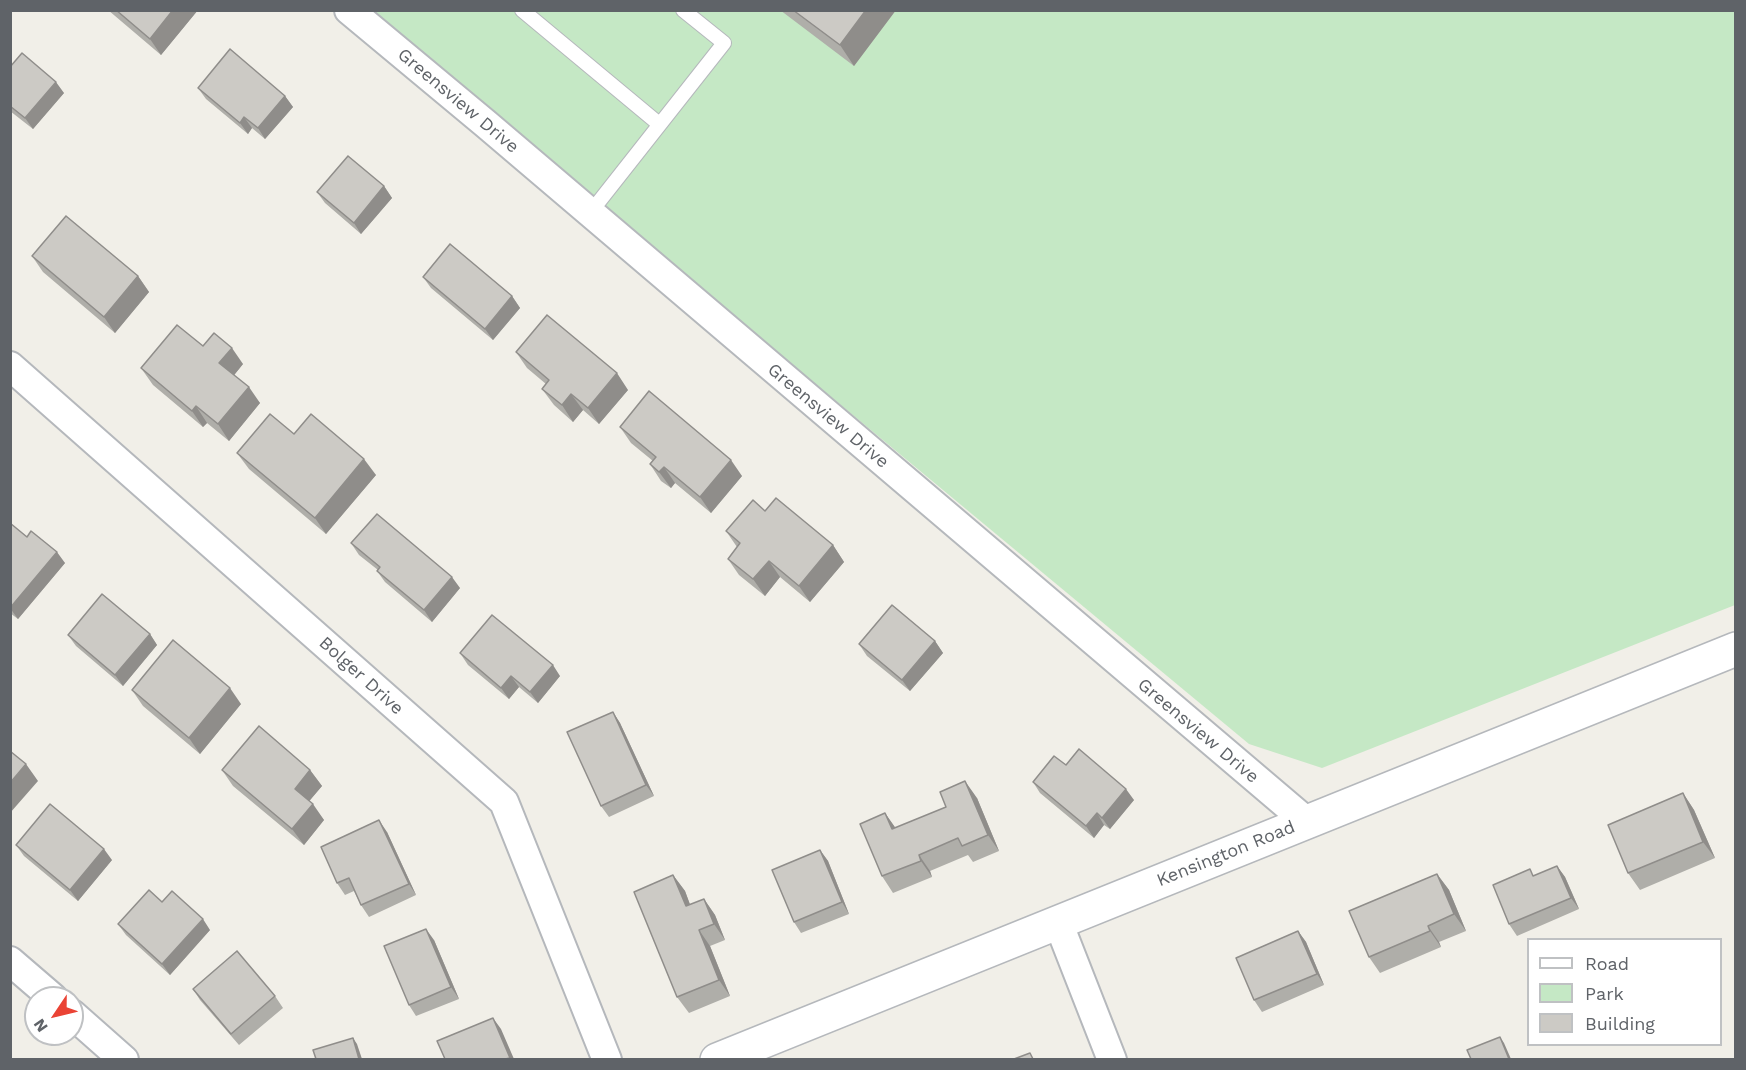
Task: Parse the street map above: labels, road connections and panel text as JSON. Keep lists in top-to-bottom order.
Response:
{
  "streets": {
    "street": ["Greensview Drive", "Bolger Drive", "Kensington Road"]
  },
  "crossings": [
    ["Greensview Drive", "Kensington Road"]
  ],
  "legend": ["Road", "Park", "Building"],
  "north": "bottom left"
}
